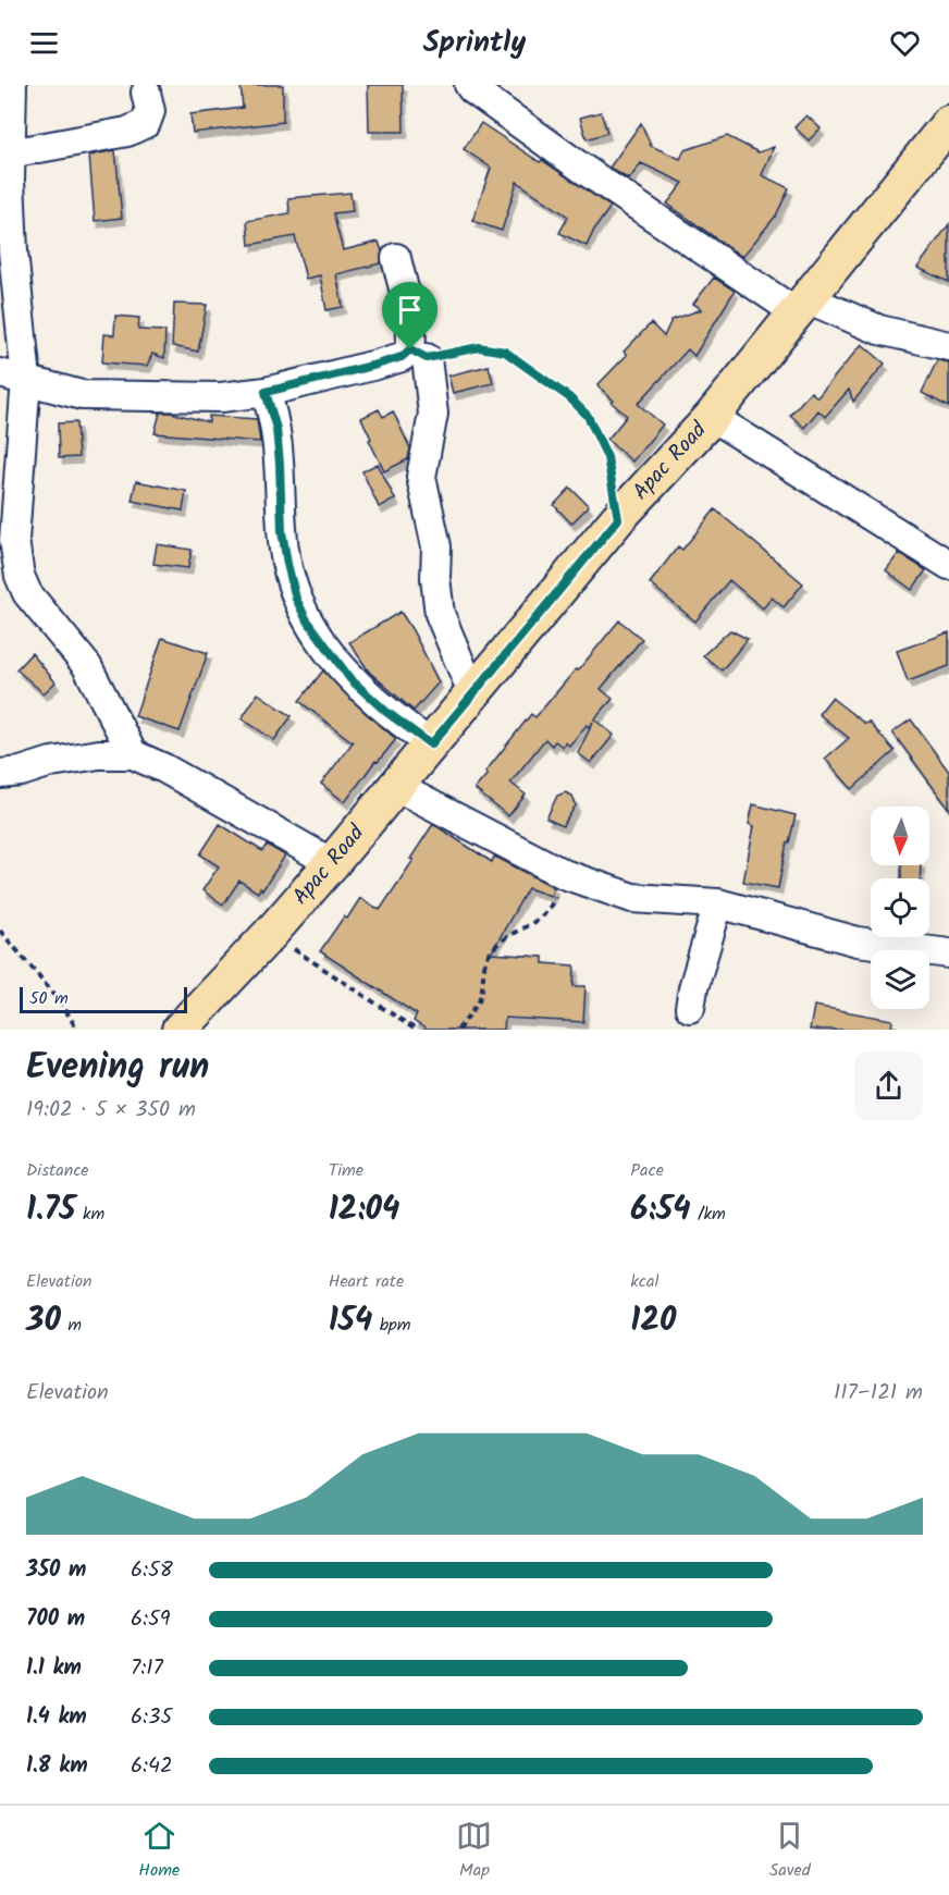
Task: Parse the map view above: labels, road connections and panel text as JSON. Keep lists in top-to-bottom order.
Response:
{
  "streets": {
    "main road": ["Apac Road"]
  },
  "scale_bar": "50 m",
  "north": "bottom",
  "page": {
    "header": "Sprintly",
    "scale": "50 m",
    "heading": ["Evening run", "19:02 · 5 × 350 m"],
    "stats": [
      ["Distance", "1.75 km"],
      ["Time", "12:04"],
      ["Pace", "6:54 /km"],
      ["Elevation", "30 m"],
      ["Heart rate", "154 bpm"],
      ["kcal", "120"]
    ],
    "chart": ["Elevation", "117–121 m"],
    "list": [
      {
        "name": "350 m",
        "note": "6:58"
      },
      {
        "name": "700 m",
        "note": "6:59"
      },
      {
        "name": "1.1 km",
        "note": "7:17"
      },
      {
        "name": "1.4 km",
        "note": "6:35"
      },
      {
        "name": "1.8 km",
        "note": "6:42"
      }
    ],
    "tabs": ["Home", "Map", "Saved"]
  }
}
